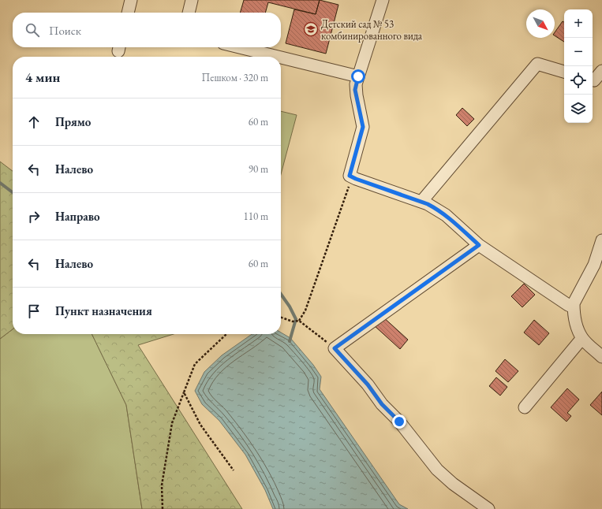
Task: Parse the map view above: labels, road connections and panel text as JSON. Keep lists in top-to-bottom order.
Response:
{
  "places": {
    "school or university": ["Детский сад № 53 комбинированного вида"]
  },
  "north": "bottom right",
  "page": {
    "map_buttons": ["+", "−"],
    "search": "Поиск",
    "heading": ["4 мин", "Пешком · 320 m"],
    "list": [
      ["Прямо", "60 m"],
      ["Налево", "90 m"],
      ["Направо", "110 m"],
      ["Налево", "60 m"],
      "Пункт назначения"
    ]
  }
}
